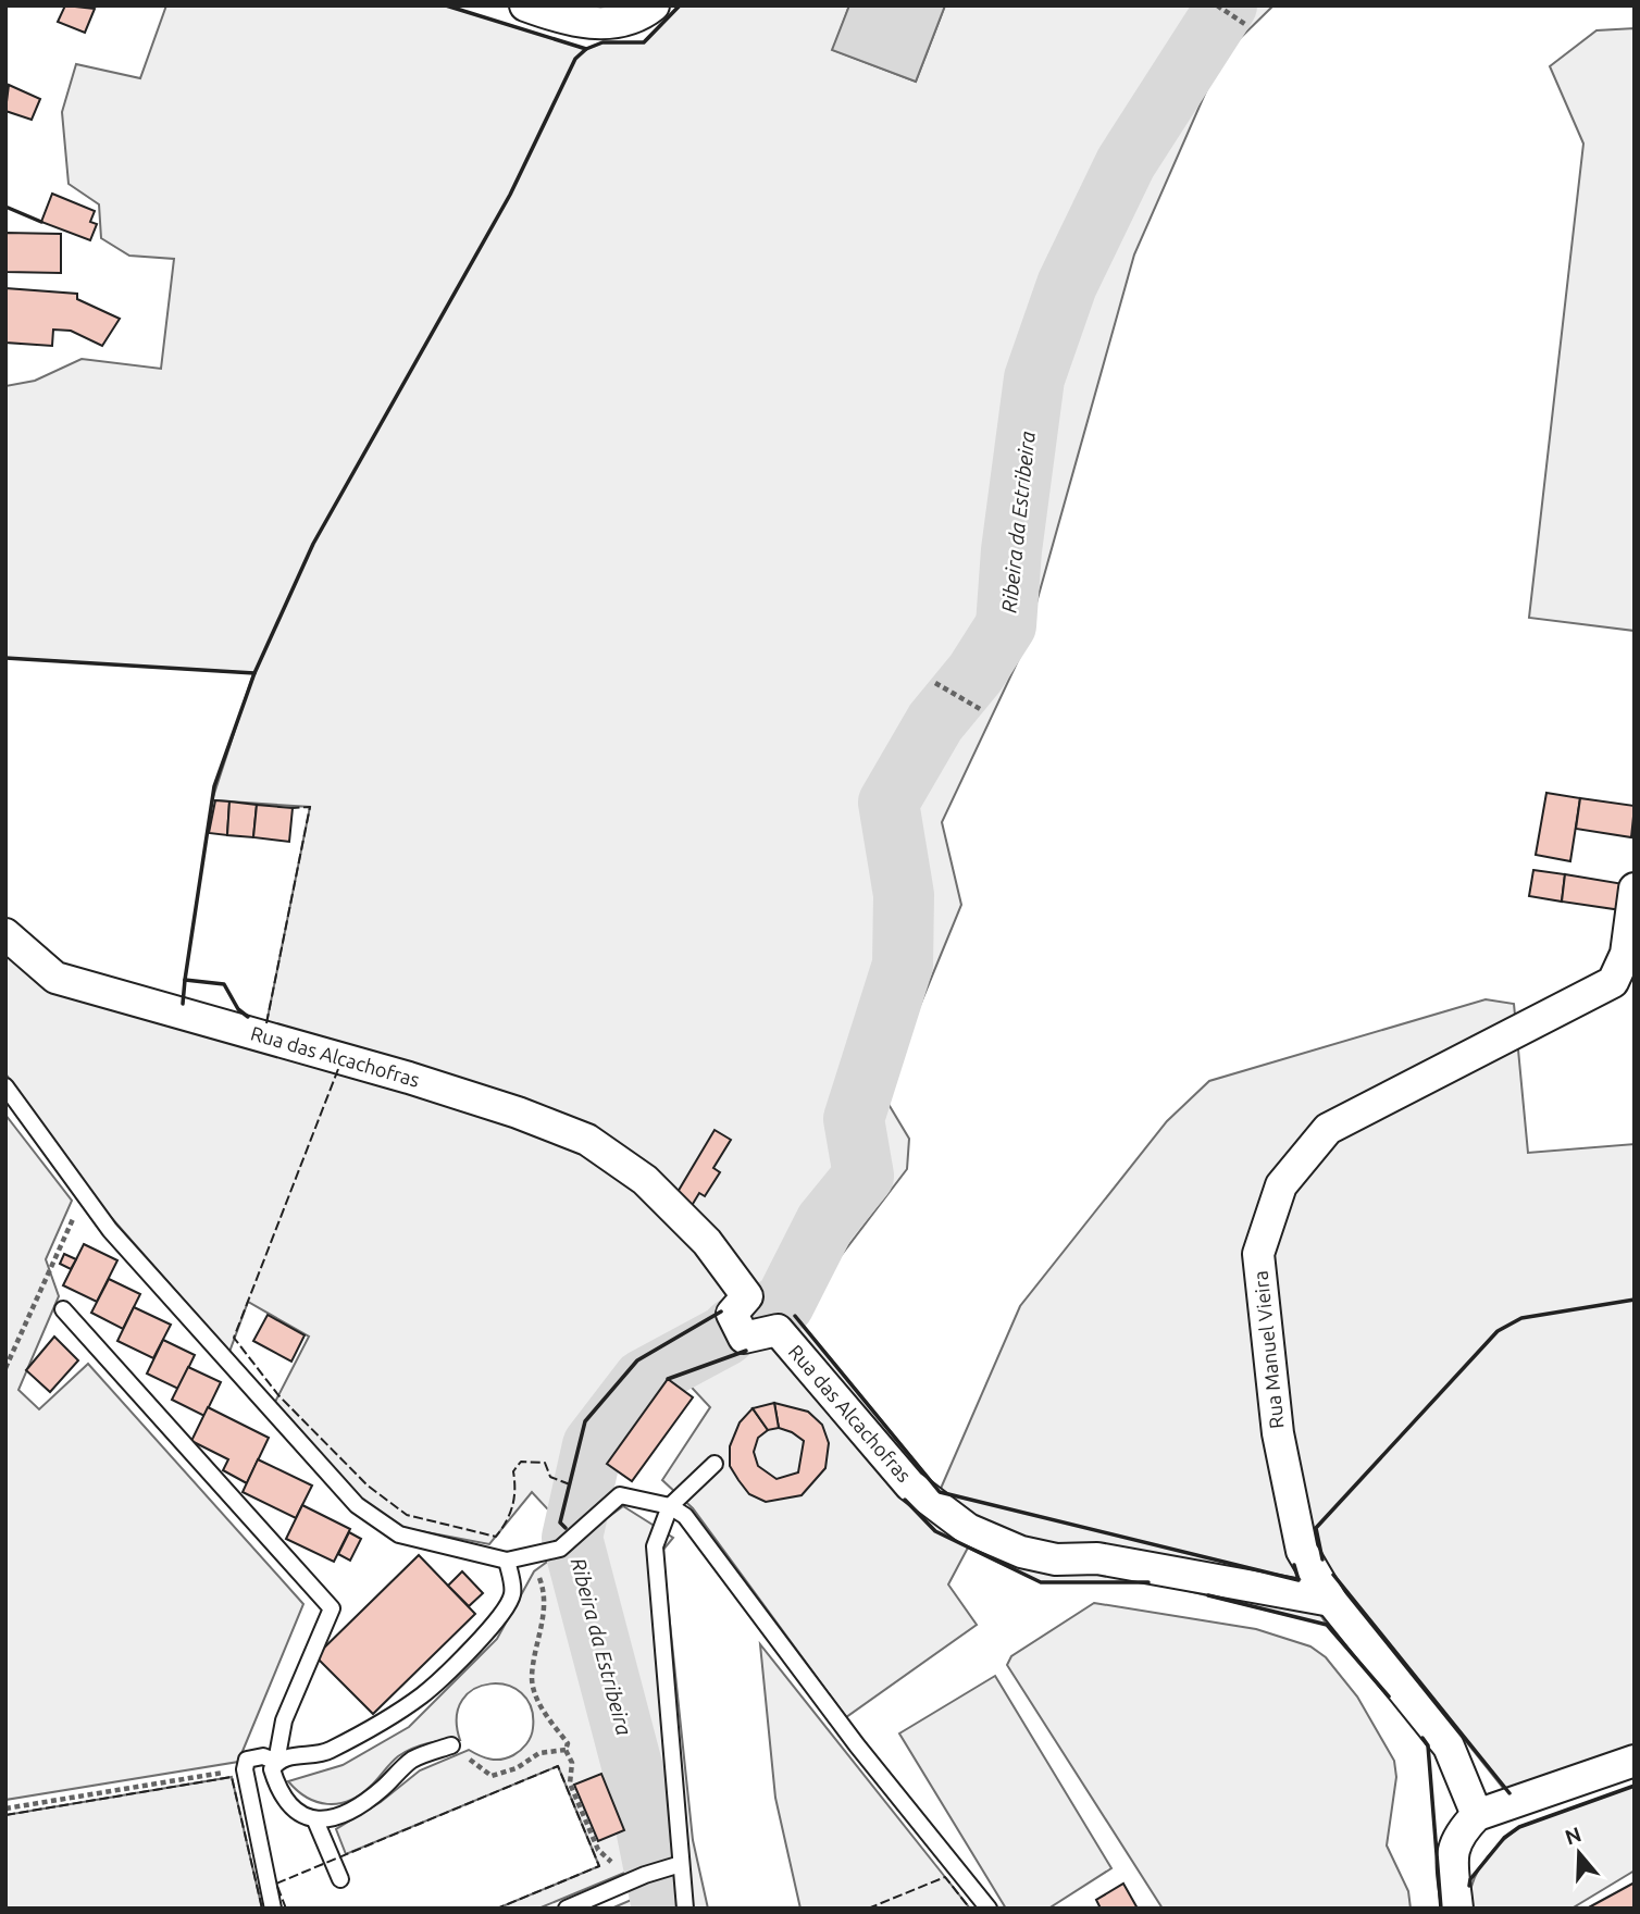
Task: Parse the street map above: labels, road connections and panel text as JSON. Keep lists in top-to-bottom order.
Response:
{
  "streets": {
    "street": ["Rua das Alcachofras", "Rua Manuel Vieira"]
  },
  "crossings": [
    ["Rua das Alcachofras", "Rua Manuel Vieira"]
  ],
  "water": ["Ribeira da Estribeira"],
  "north": "top"
}
